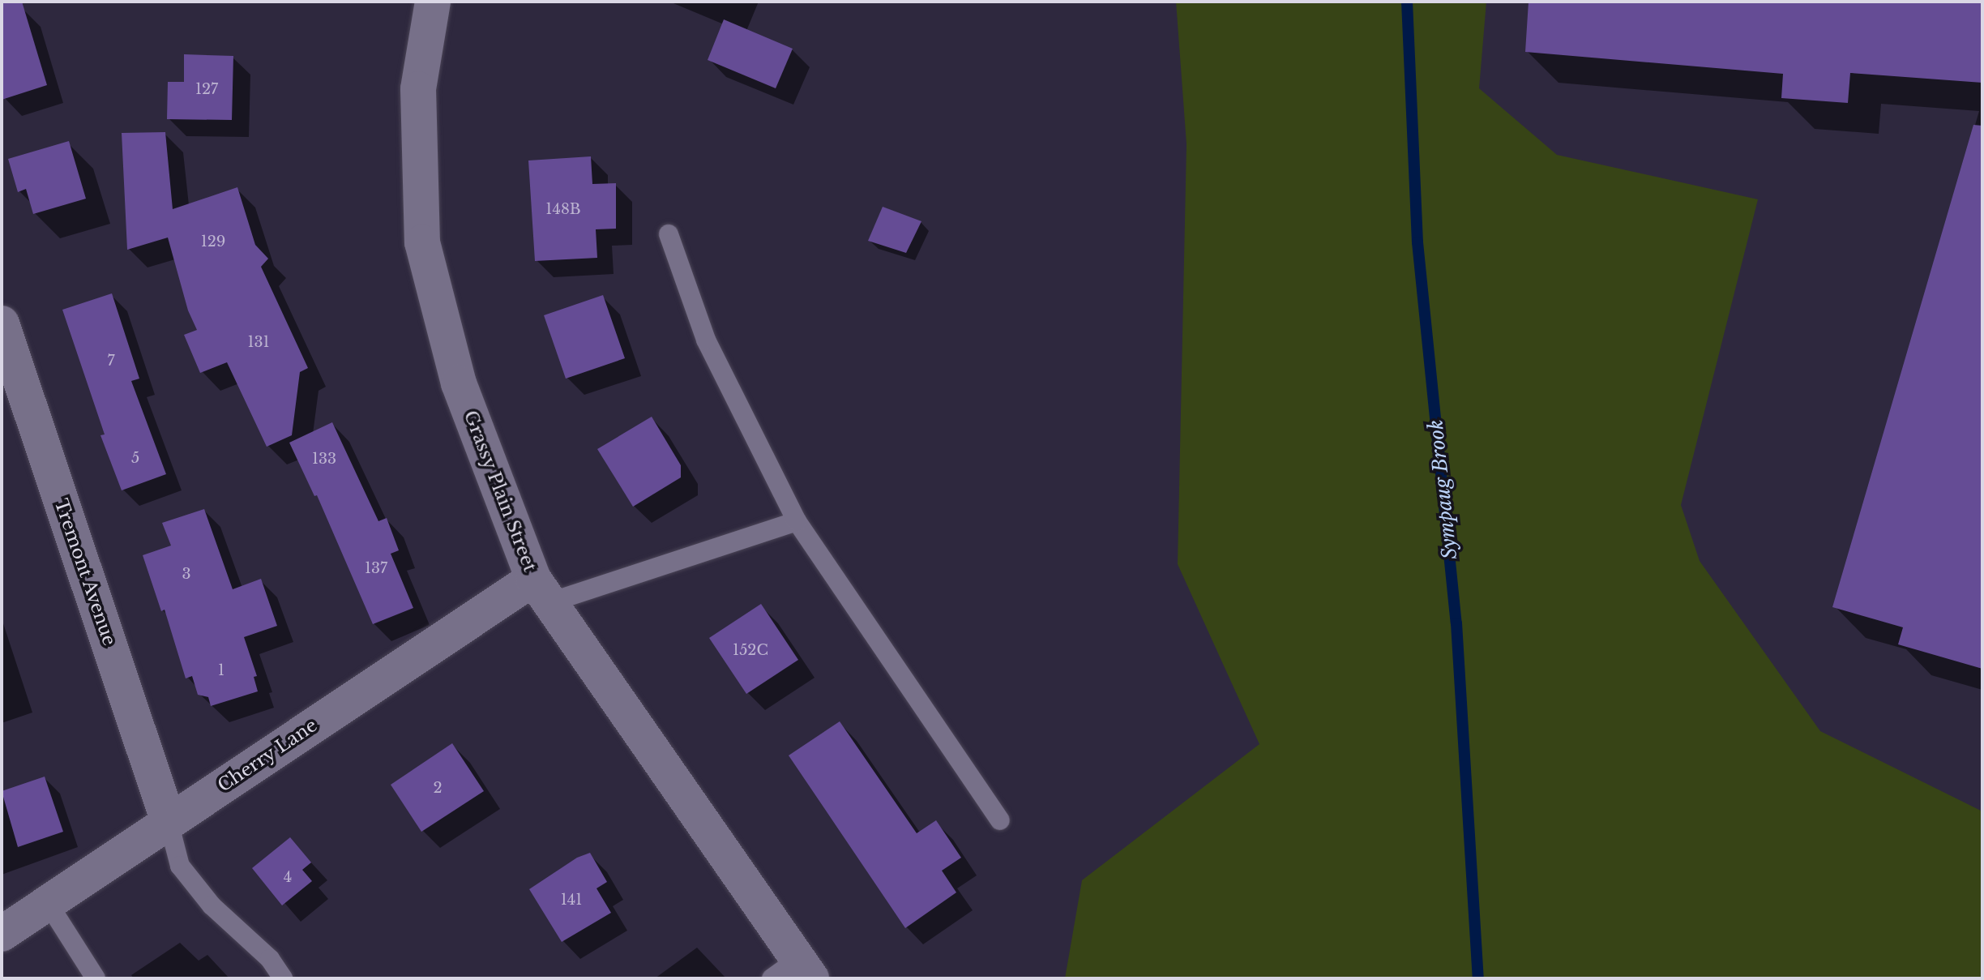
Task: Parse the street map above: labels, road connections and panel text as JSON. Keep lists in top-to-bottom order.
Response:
{
  "streets": {
    "street": ["Grassy Plain Street", "Tremont Avenue", "Cherry Lane"]
  },
  "crossings": [
    ["Grassy Plain Street", "Cherry Lane"],
    ["Tremont Avenue", "Cherry Lane"]
  ],
  "water": ["Sympaug Brook"],
  "house_numbers": [
    "127",
    "148B",
    "129",
    "131",
    "7",
    "5",
    "133",
    "137",
    "3",
    "152C",
    "1",
    "2",
    "4",
    "141"
  ]
}
